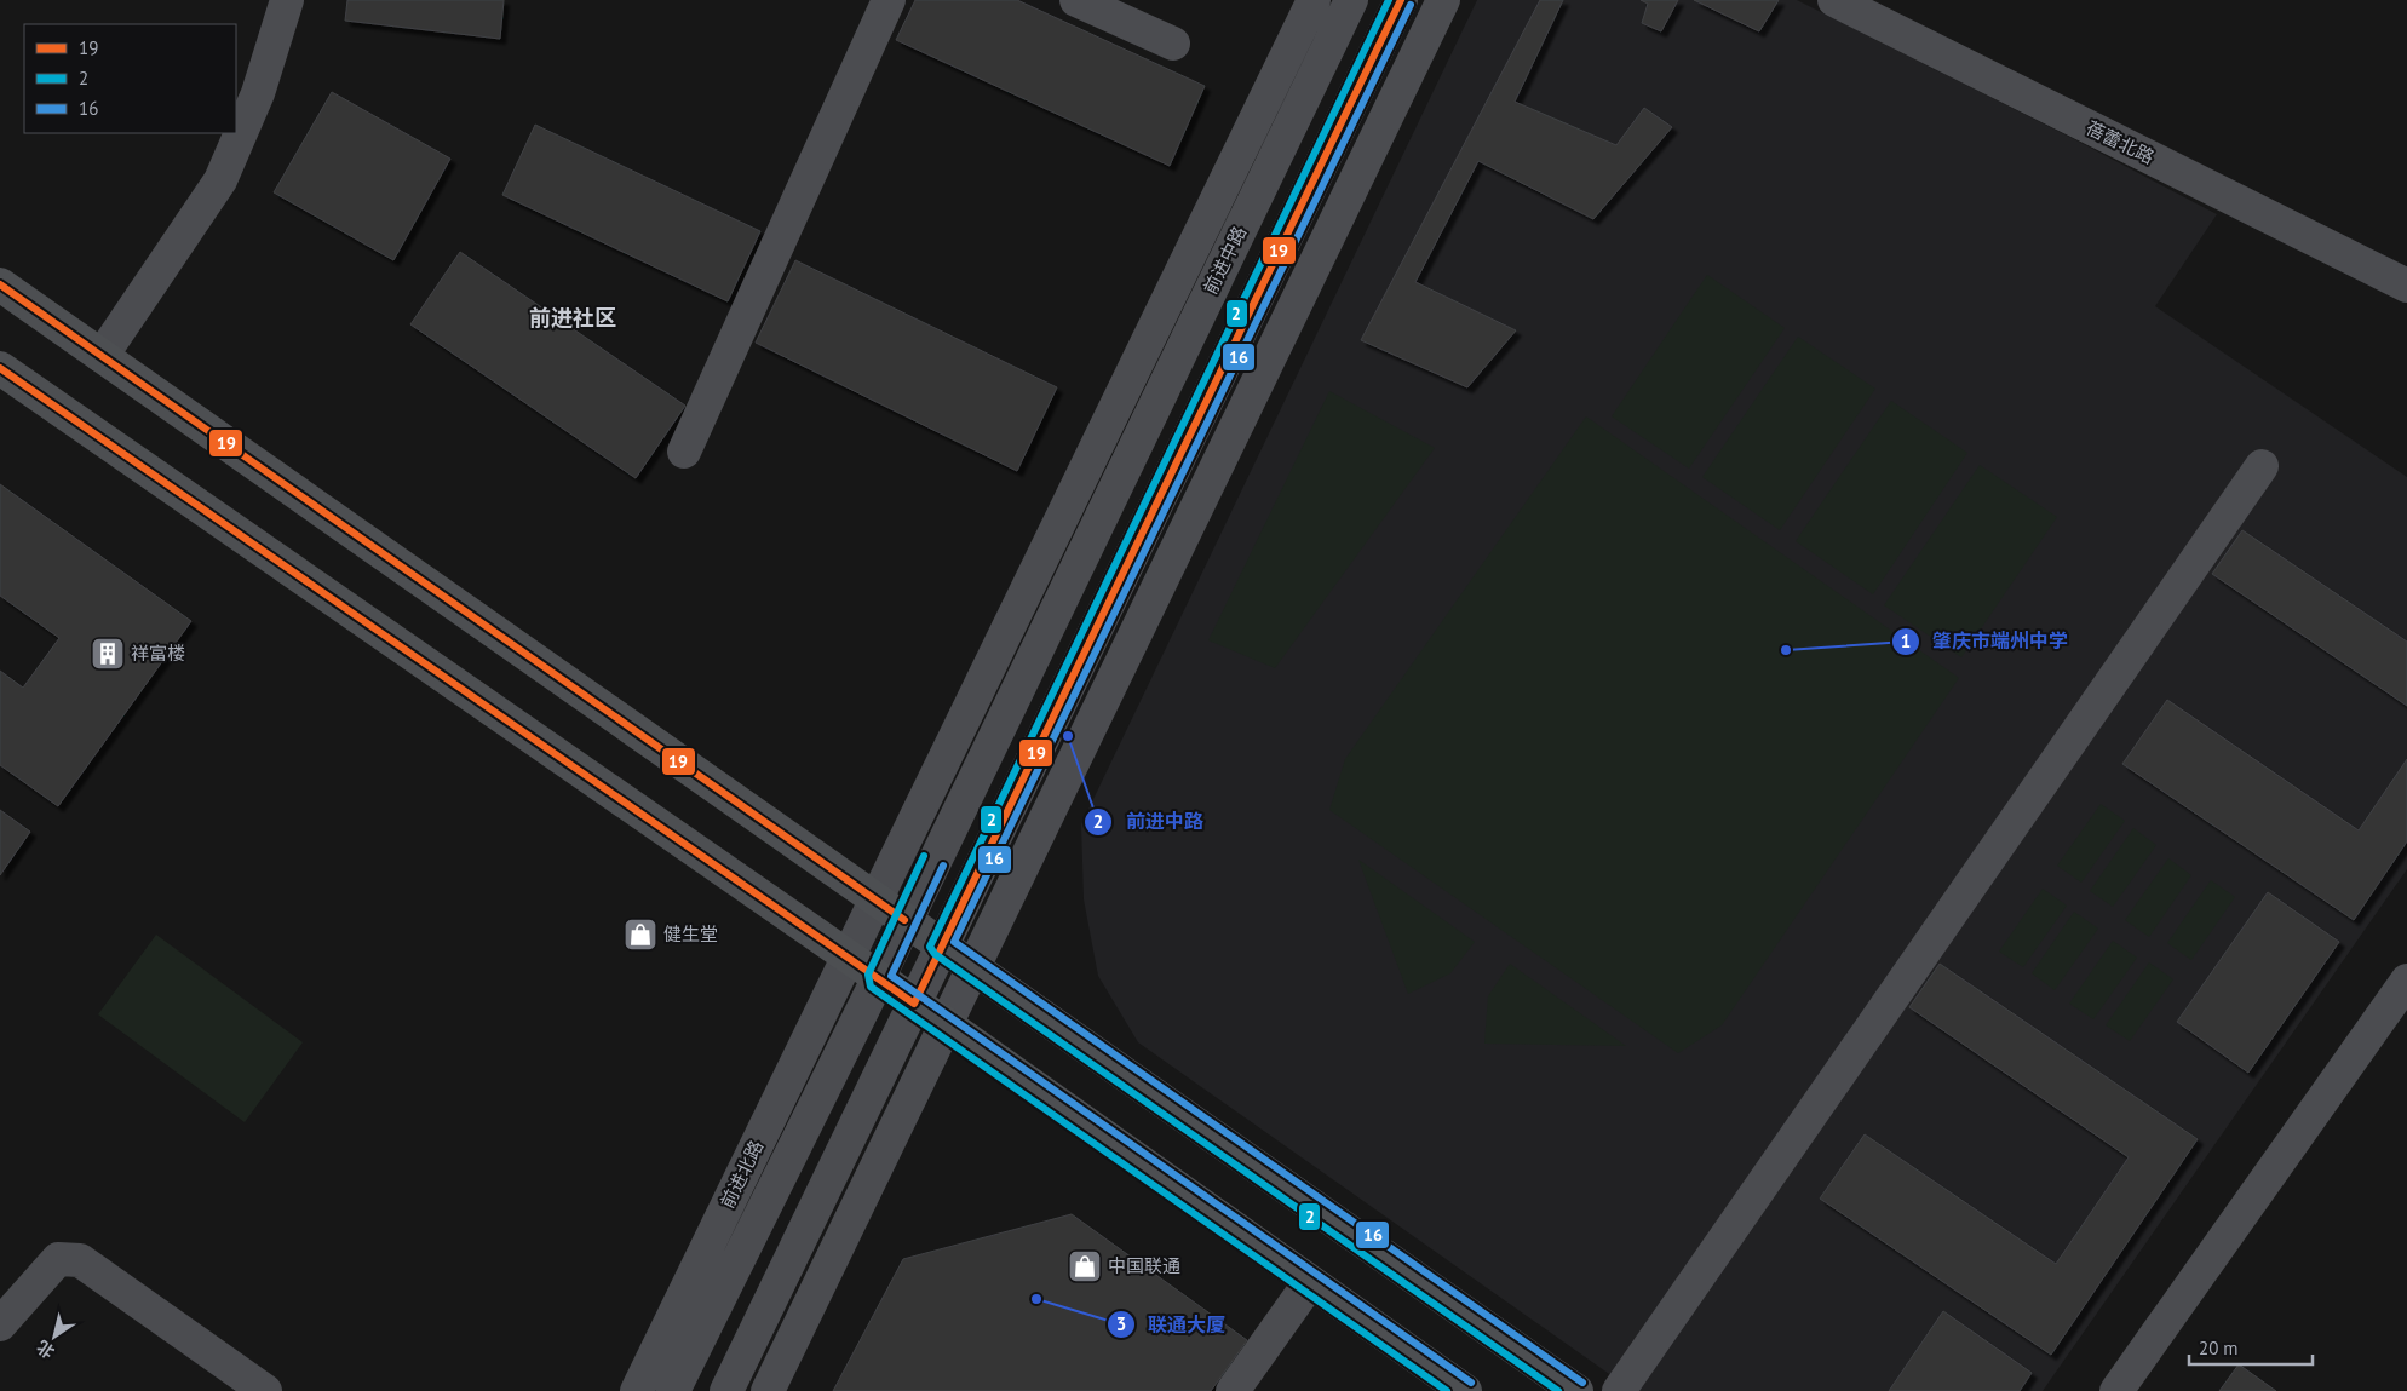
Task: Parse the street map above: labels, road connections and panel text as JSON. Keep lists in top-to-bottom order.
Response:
{
  "streets": {
    "street": ["蓓蕾北路", "前进中路", "前进北路"]
  },
  "crossings": [
    ["前进中路", "前进北路"]
  ],
  "districts": ["前进社区"],
  "places": {
    "other": ["肇庆市端州中学", "前进中路", "联通大厦"],
    "building": ["祥富楼"],
    "shop": ["健生堂", "中国联通"]
  },
  "lines": ["transit line 19", "transit line 2", "transit line 16"],
  "legend": ["19", "2", "16"],
  "scale_bar": "20 m",
  "north": "bottom left"
}
